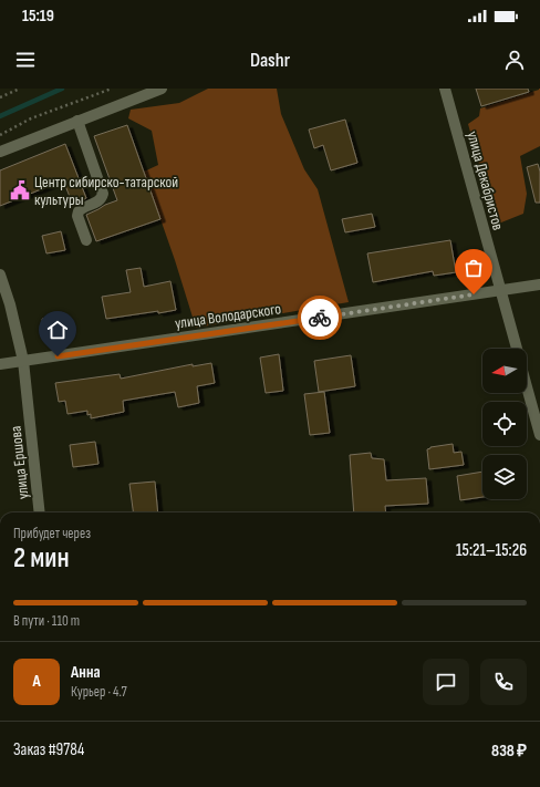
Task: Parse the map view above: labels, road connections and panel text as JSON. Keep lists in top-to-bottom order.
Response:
{
  "streets": {
    "street": ["улица Декабристов", "улица Володарского", "улица Ершова"]
  },
  "crossings": [
    ["улица Декабристов", "улица Володарского"],
    ["улица Володарского", "улица Ершова"]
  ],
  "places": {
    "public building": ["Центр сибирско-татарской культуры"]
  },
  "north": "left",
  "page": {
    "status": "15:19",
    "header": "Dashr",
    "heading": ["2 мин", "Прибудет через", "15:21–15:26"],
    "panel": [
      "Анна",
      "Курьер · 4.7",
      "Заказ #9784",
      "838 ₽"
    ],
    "bar": "В пути · 110 m",
    "round": "А"
  }
}
